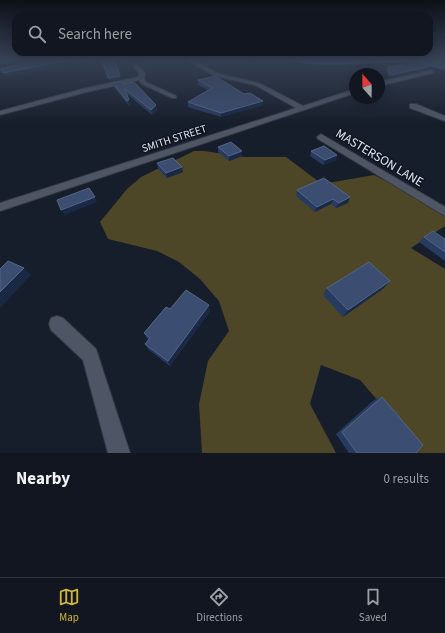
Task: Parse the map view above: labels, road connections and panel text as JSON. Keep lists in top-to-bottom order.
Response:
{
  "streets": {
    "street": ["SMITH STREET", "MASTERSON LANE"]
  },
  "north": "top",
  "page": {
    "search": "Search here",
    "heading": ["Nearby", "0 results"],
    "nav": ["Map", "Directions", "Saved"]
  }
}
